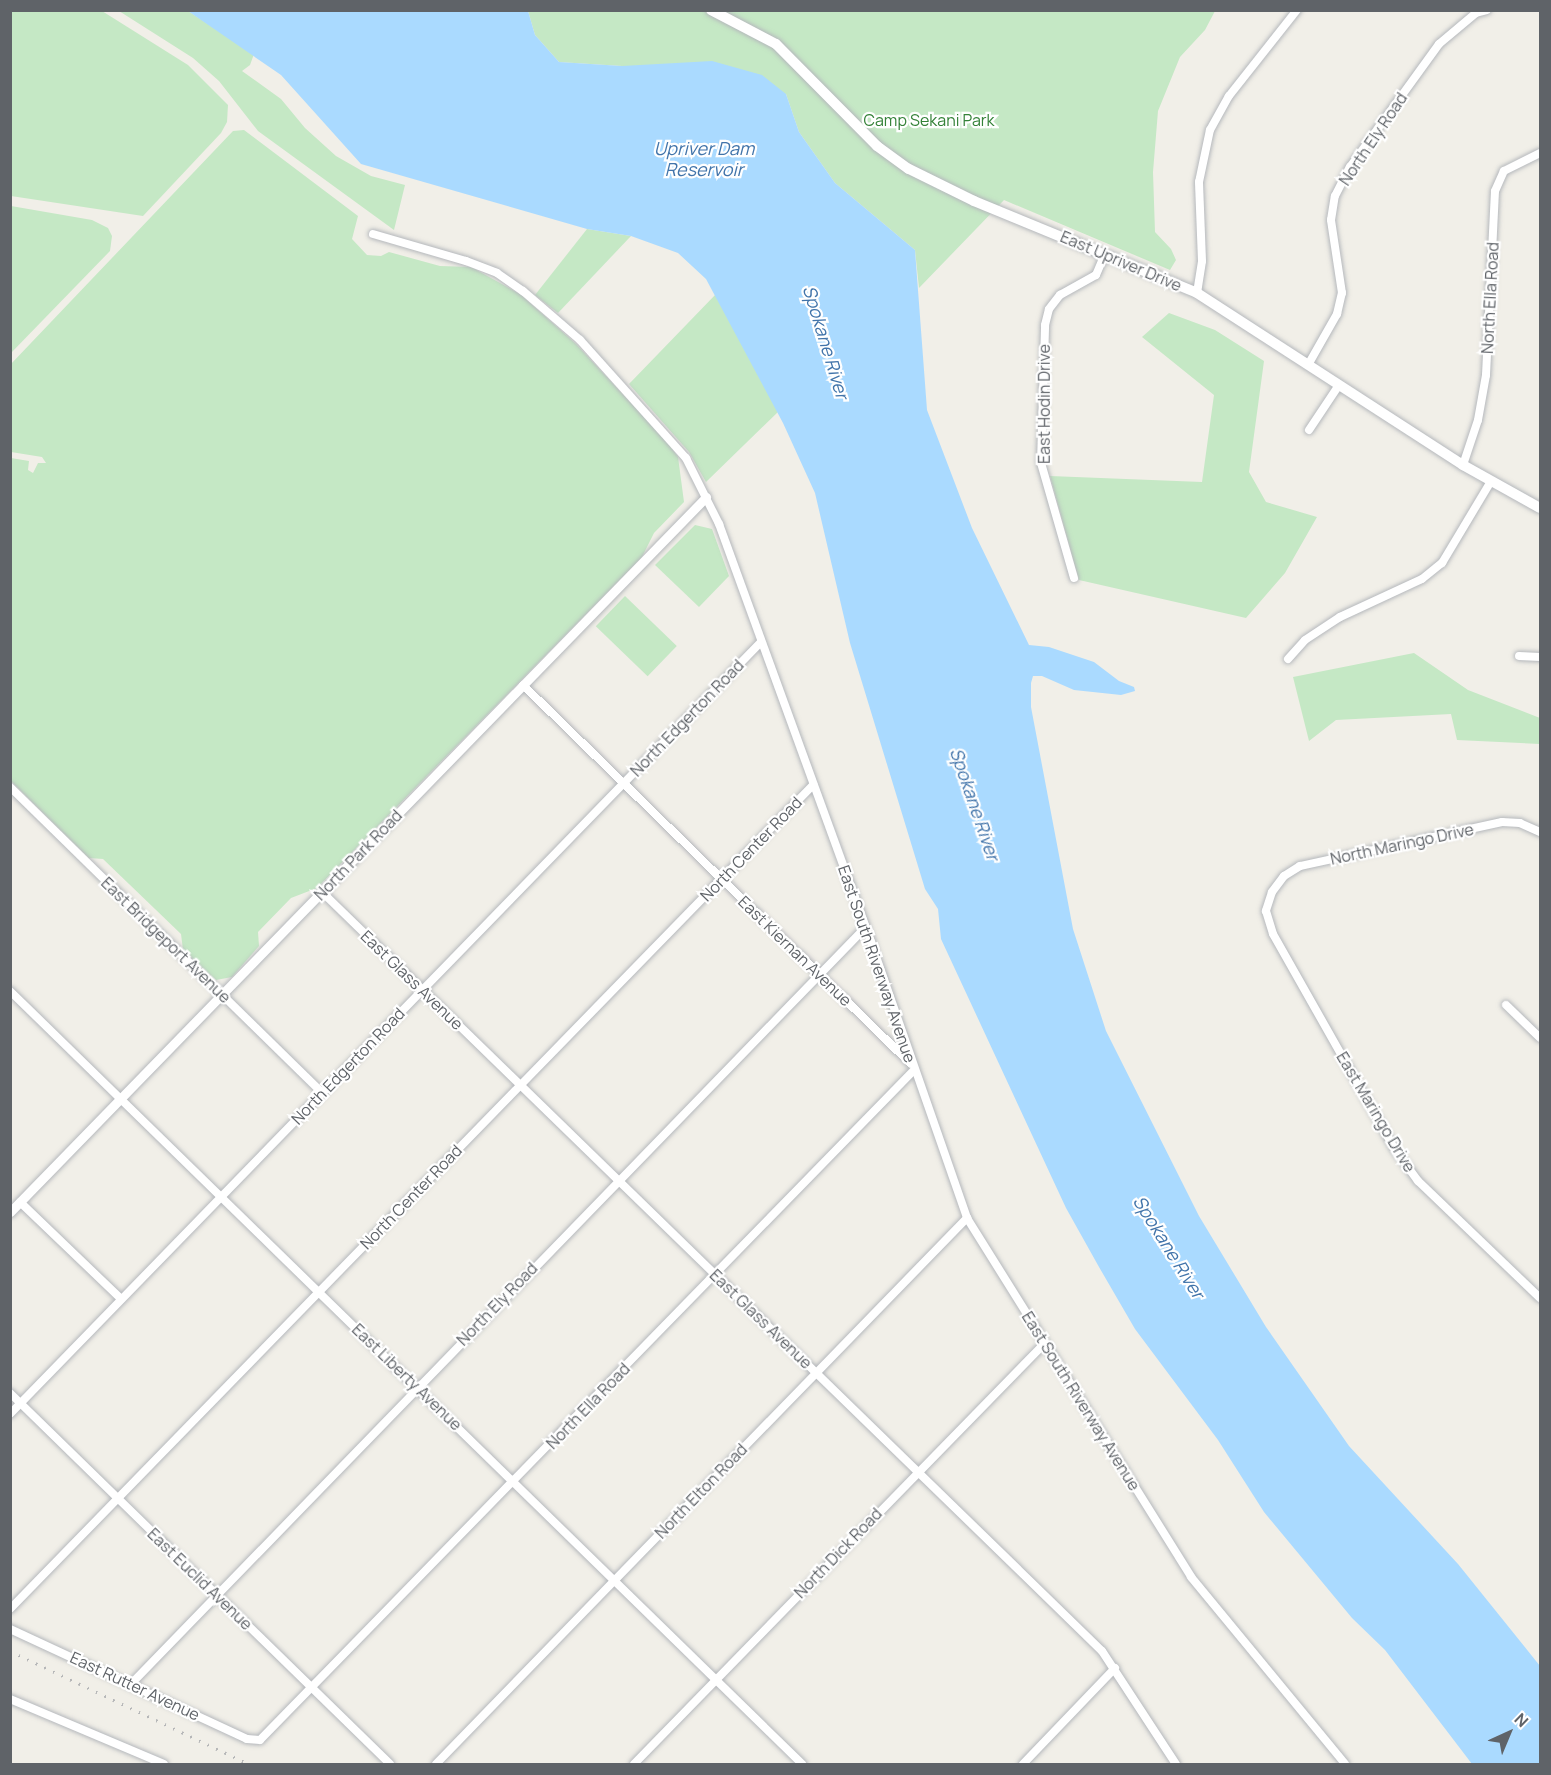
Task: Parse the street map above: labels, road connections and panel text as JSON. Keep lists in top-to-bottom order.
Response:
{
  "streets": {
    "main road": ["East Upriver Drive"],
    "street": [
      "North Ely Road",
      "North Ella Road",
      "East Hodin Drive",
      "North Edgerton Road",
      "North Maringo Drive",
      "North Center Road",
      "North Park Road",
      "East Bridgeport Avenue",
      "East Kiernan Avenue",
      "East South Riverway Avenue",
      "East Glass Avenue",
      "East Maringo Drive",
      "East Liberty Avenue",
      "North Elton Road",
      "North Dick Road",
      "East Euclid Avenue",
      "East Rutter Avenue"
    ]
  },
  "crossings": [
    ["North Ely Road", "East Upriver Drive"],
    ["North Ely Road", "East Kiernan Avenue"],
    ["North Ely Road", "East South Riverway Avenue"],
    ["North Ely Road", "East Glass Avenue"],
    ["North Ely Road", "East Liberty Avenue"],
    ["North Ely Road", "East Euclid Avenue"],
    ["North Ely Road", "East Rutter Avenue"],
    ["East Upriver Drive", "North Ella Road"],
    ["East Upriver Drive", "East Hodin Drive"],
    ["North Ella Road", "East Kiernan Avenue"],
    ["North Ella Road", "East South Riverway Avenue"],
    ["North Ella Road", "East Glass Avenue"],
    ["North Ella Road", "East Liberty Avenue"],
    ["North Ella Road", "East Euclid Avenue"],
    ["North Ella Road", "East Rutter Avenue"],
    ["North Edgerton Road", "East Bridgeport Avenue"],
    ["North Edgerton Road", "East Kiernan Avenue"],
    ["North Edgerton Road", "East South Riverway Avenue"],
    ["North Edgerton Road", "East Glass Avenue"],
    ["North Edgerton Road", "East Liberty Avenue"],
    ["North Edgerton Road", "East Euclid Avenue"],
    ["North Maringo Drive", "East Maringo Drive"],
    ["North Center Road", "East Kiernan Avenue"],
    ["North Center Road", "East South Riverway Avenue"],
    ["North Center Road", "East Glass Avenue"],
    ["North Center Road", "East Liberty Avenue"],
    ["North Center Road", "East Euclid Avenue"],
    ["North Park Road", "East Bridgeport Avenue"],
    ["North Park Road", "East Kiernan Avenue"],
    ["North Park Road", "East South Riverway Avenue"],
    ["North Park Road", "East Glass Avenue"],
    ["North Park Road", "East Liberty Avenue"],
    ["East Kiernan Avenue", "East South Riverway Avenue"],
    ["East South Riverway Avenue", "North Elton Road"],
    ["East South Riverway Avenue", "North Dick Road"],
    ["East Glass Avenue", "North Elton Road"],
    ["East Glass Avenue", "North Dick Road"],
    ["East Liberty Avenue", "North Elton Road"],
    ["East Liberty Avenue", "North Dick Road"]
  ],
  "water": ["Upriver Dam Reservoir", "Spokane River"],
  "parks": ["Camp Sekani Park"],
  "north": "top right"
}
